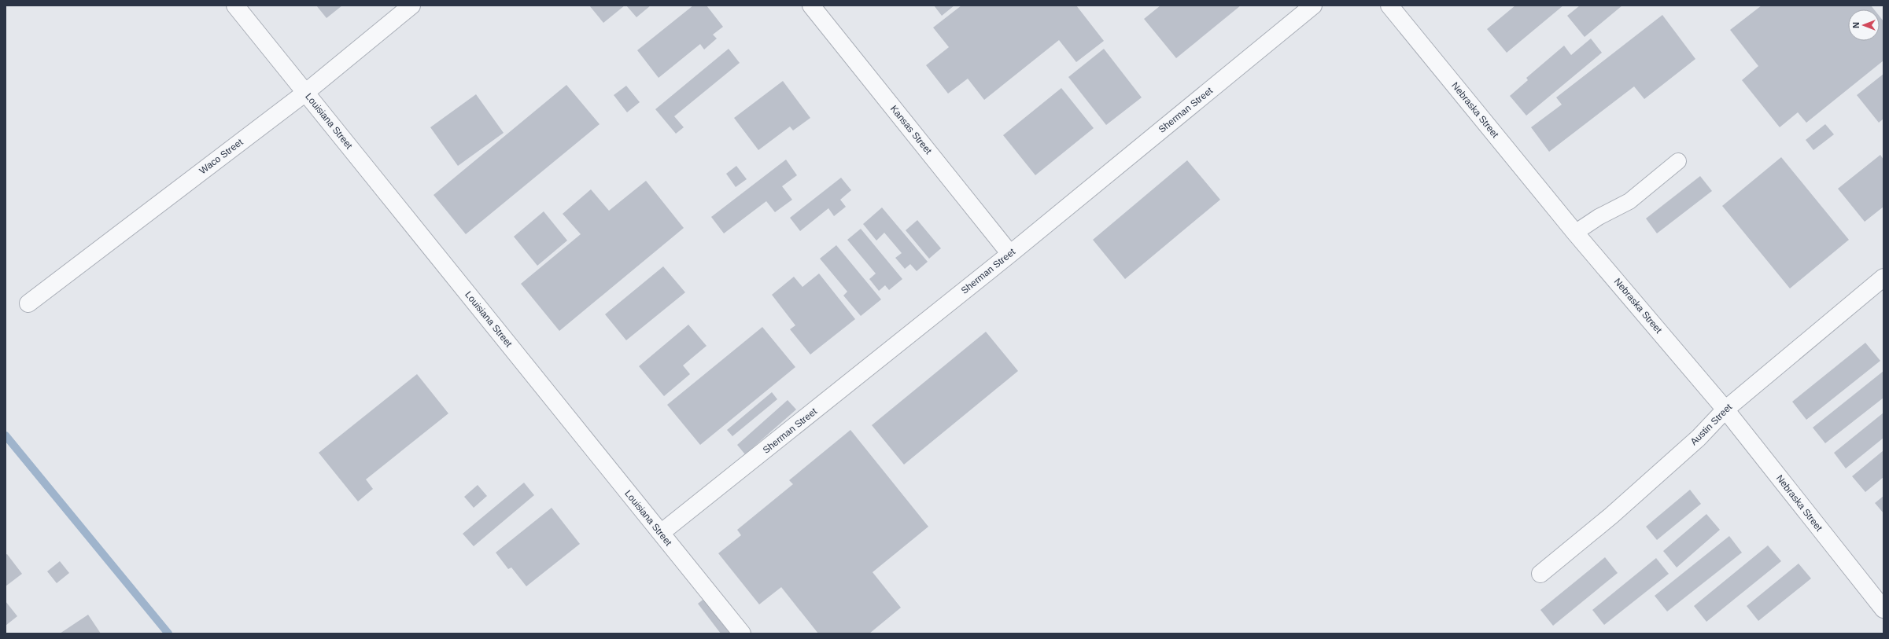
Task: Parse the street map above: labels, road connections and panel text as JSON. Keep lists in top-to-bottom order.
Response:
{
  "streets": {
    "street": [
      "Sherman Street",
      "Nebraska Street",
      "Louisiana Street",
      "Kansas Street",
      "Waco Street",
      "Austin Street"
    ]
  },
  "crossings": [
    ["Sherman Street", "Louisiana Street"],
    ["Sherman Street", "Kansas Street"],
    ["Nebraska Street", "Austin Street"],
    ["Louisiana Street", "Waco Street"]
  ],
  "north": "left"
}
